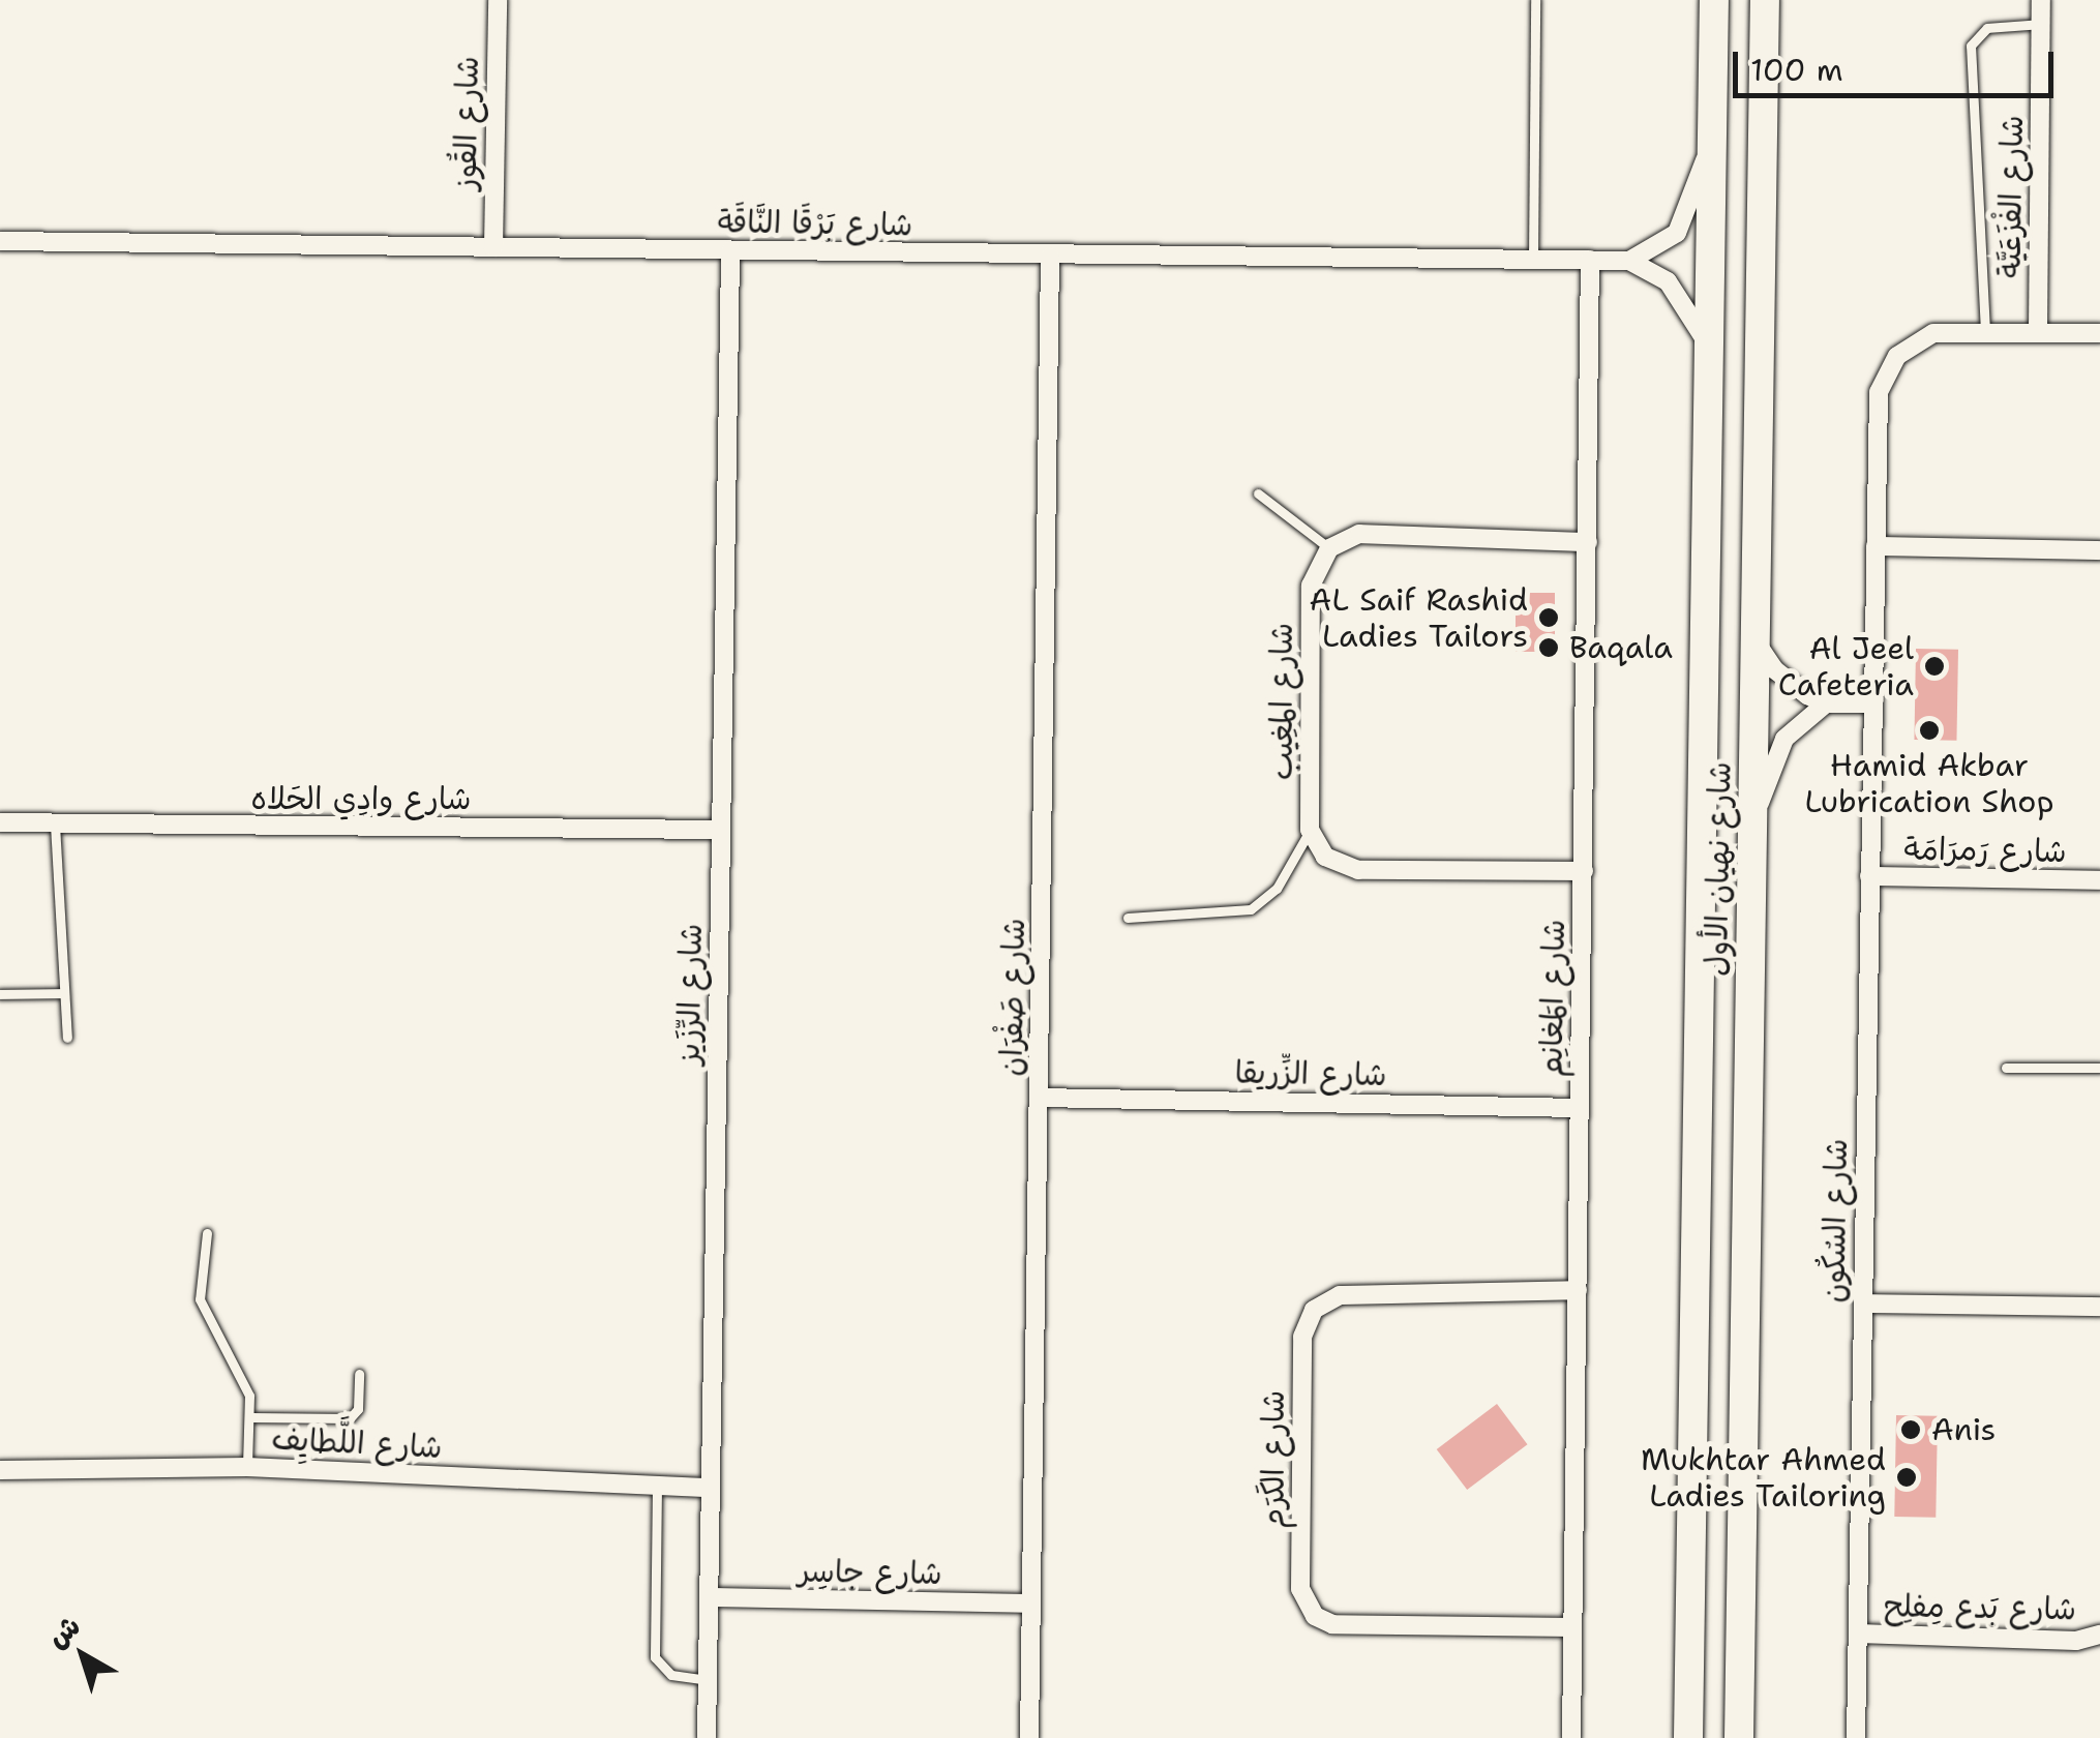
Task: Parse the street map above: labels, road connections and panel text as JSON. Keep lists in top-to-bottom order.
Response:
{
  "streets": {
    "main road": ["شارع نهيان الأول"],
    "street": [
      "شارع القُوز",
      "شارع الفْزَعَيَّة",
      "شارع بَرْقَا النَّاقَة",
      "شارع المغِيب",
      "شارع وادِي الحَلاه",
      "شارع رَمرَامَة",
      "شارع الرِّزَيز",
      "شارع صَفْرَان",
      "شارع المَغانِم",
      "شارع الزِّريقا",
      "شارع السُكُون",
      "شارع اللَّطايِف",
      "شارع الكَرَم",
      "شارع جاسِر",
      "شارع بَدع مِفلِح"
    ]
  },
  "crossings": [
    ["شارع القُوز", "شارع بَرْقَا النَّاقَة"],
    ["شارع الفْزَعَيَّة", "شارع السُكُون"],
    ["شارع بَرْقَا النَّاقَة", "شارع الرِّزَيز"],
    ["شارع بَرْقَا النَّاقَة", "شارع صَفْرَان"],
    ["شارع بَرْقَا النَّاقَة", "شارع المَغانِم"],
    ["شارع وادِي الحَلاه", "شارع الرِّزَيز"],
    ["شارع رَمرَامَة", "شارع السُكُون"],
    ["شارع الرِّزَيز", "شارع اللَّطايِف"],
    ["شارع الرِّزَيز", "شارع جاسِر"],
    ["شارع صَفْرَان", "شارع الزِّريقا"],
    ["شارع صَفْرَان", "شارع جاسِر"],
    ["شارع المَغانِم", "شارع الزِّريقا"],
    ["شارع المَغانِم", "شارع الكَرَم"],
    ["شارع السُكُون", "شارع بَدع مِفلِح"]
  ],
  "places": [
    "AL Saif Rashid Ladies Tailors",
    "Baqala",
    "Al Jeel Cafeteria",
    "Hamid Akbar Lubrication Shop",
    "Anis",
    "Mukhtar Ahmed Ladies Tailoring"
  ],
  "scale_bar": "100 m",
  "north": "top left"
}
